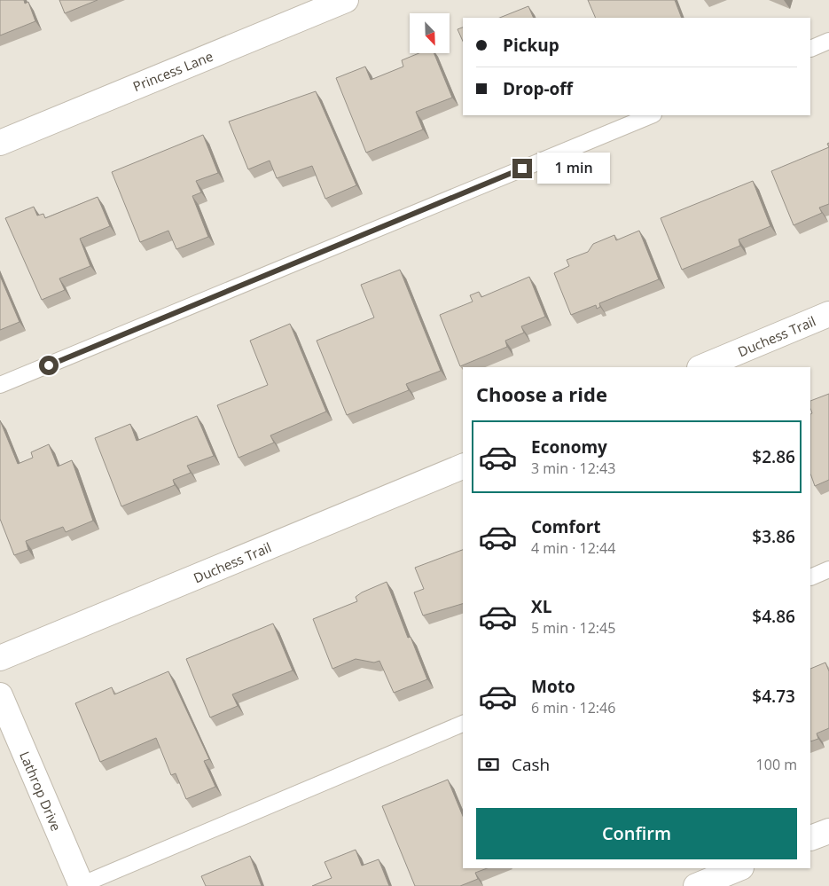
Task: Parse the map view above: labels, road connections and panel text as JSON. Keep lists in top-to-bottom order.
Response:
{
  "streets": {
    "street": ["Princess Lane", "Duchess Trail", "Lathrop Drive"]
  },
  "north": "bottom right",
  "page": {
    "banner": ["Pickup", "Drop-off"],
    "bubble": "1 min",
    "heading": "Choose a ride",
    "list": [
      {
        "name": "Economy",
        "note": "3 min · 12:43",
        "value": "$2.86"
      },
      {
        "name": "Comfort",
        "note": "4 min · 12:44",
        "value": "$3.86"
      },
      {
        "name": "XL",
        "note": "5 min · 12:45",
        "value": "$4.86"
      },
      {
        "name": "Moto",
        "note": "6 min · 12:46",
        "value": "$4.73"
      }
    ],
    "pay": ["Cash", "100 m"],
    "buttons": "Confirm"
  }
}
